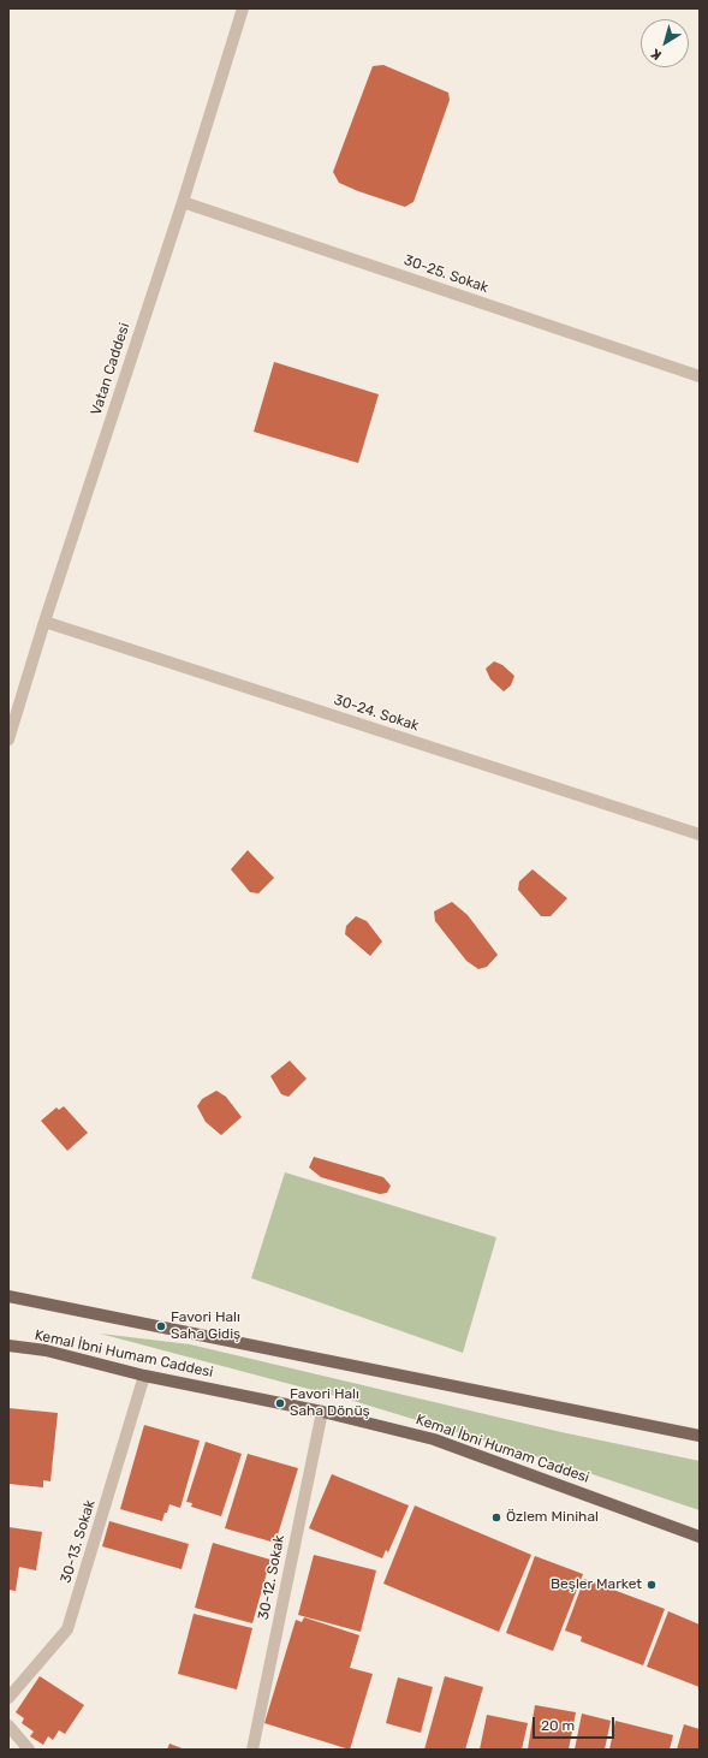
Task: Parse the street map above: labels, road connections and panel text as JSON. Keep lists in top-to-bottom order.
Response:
{
  "streets": {
    "main road": ["Kemal İbni Humam Caddesi"],
    "street": [
      "30-25. Sokak",
      "Vatan Caddesi",
      "30-24. Sokak",
      "30-13. Sokak",
      "30-12. Sokak"
    ]
  },
  "crossings": [
    ["30-25. Sokak", "Vatan Caddesi"],
    ["Vatan Caddesi", "30-24. Sokak"],
    ["Kemal İbni Humam Caddesi", "30-13. Sokak"],
    ["Kemal İbni Humam Caddesi", "30-12. Sokak"]
  ],
  "places": [
    "Favori Halı Saha Gidiş",
    "Favori Halı Saha Dönüş",
    "Özlem Minihal",
    "Beşler Market"
  ],
  "scale_bar": "20 m",
  "north": "bottom left"
}
